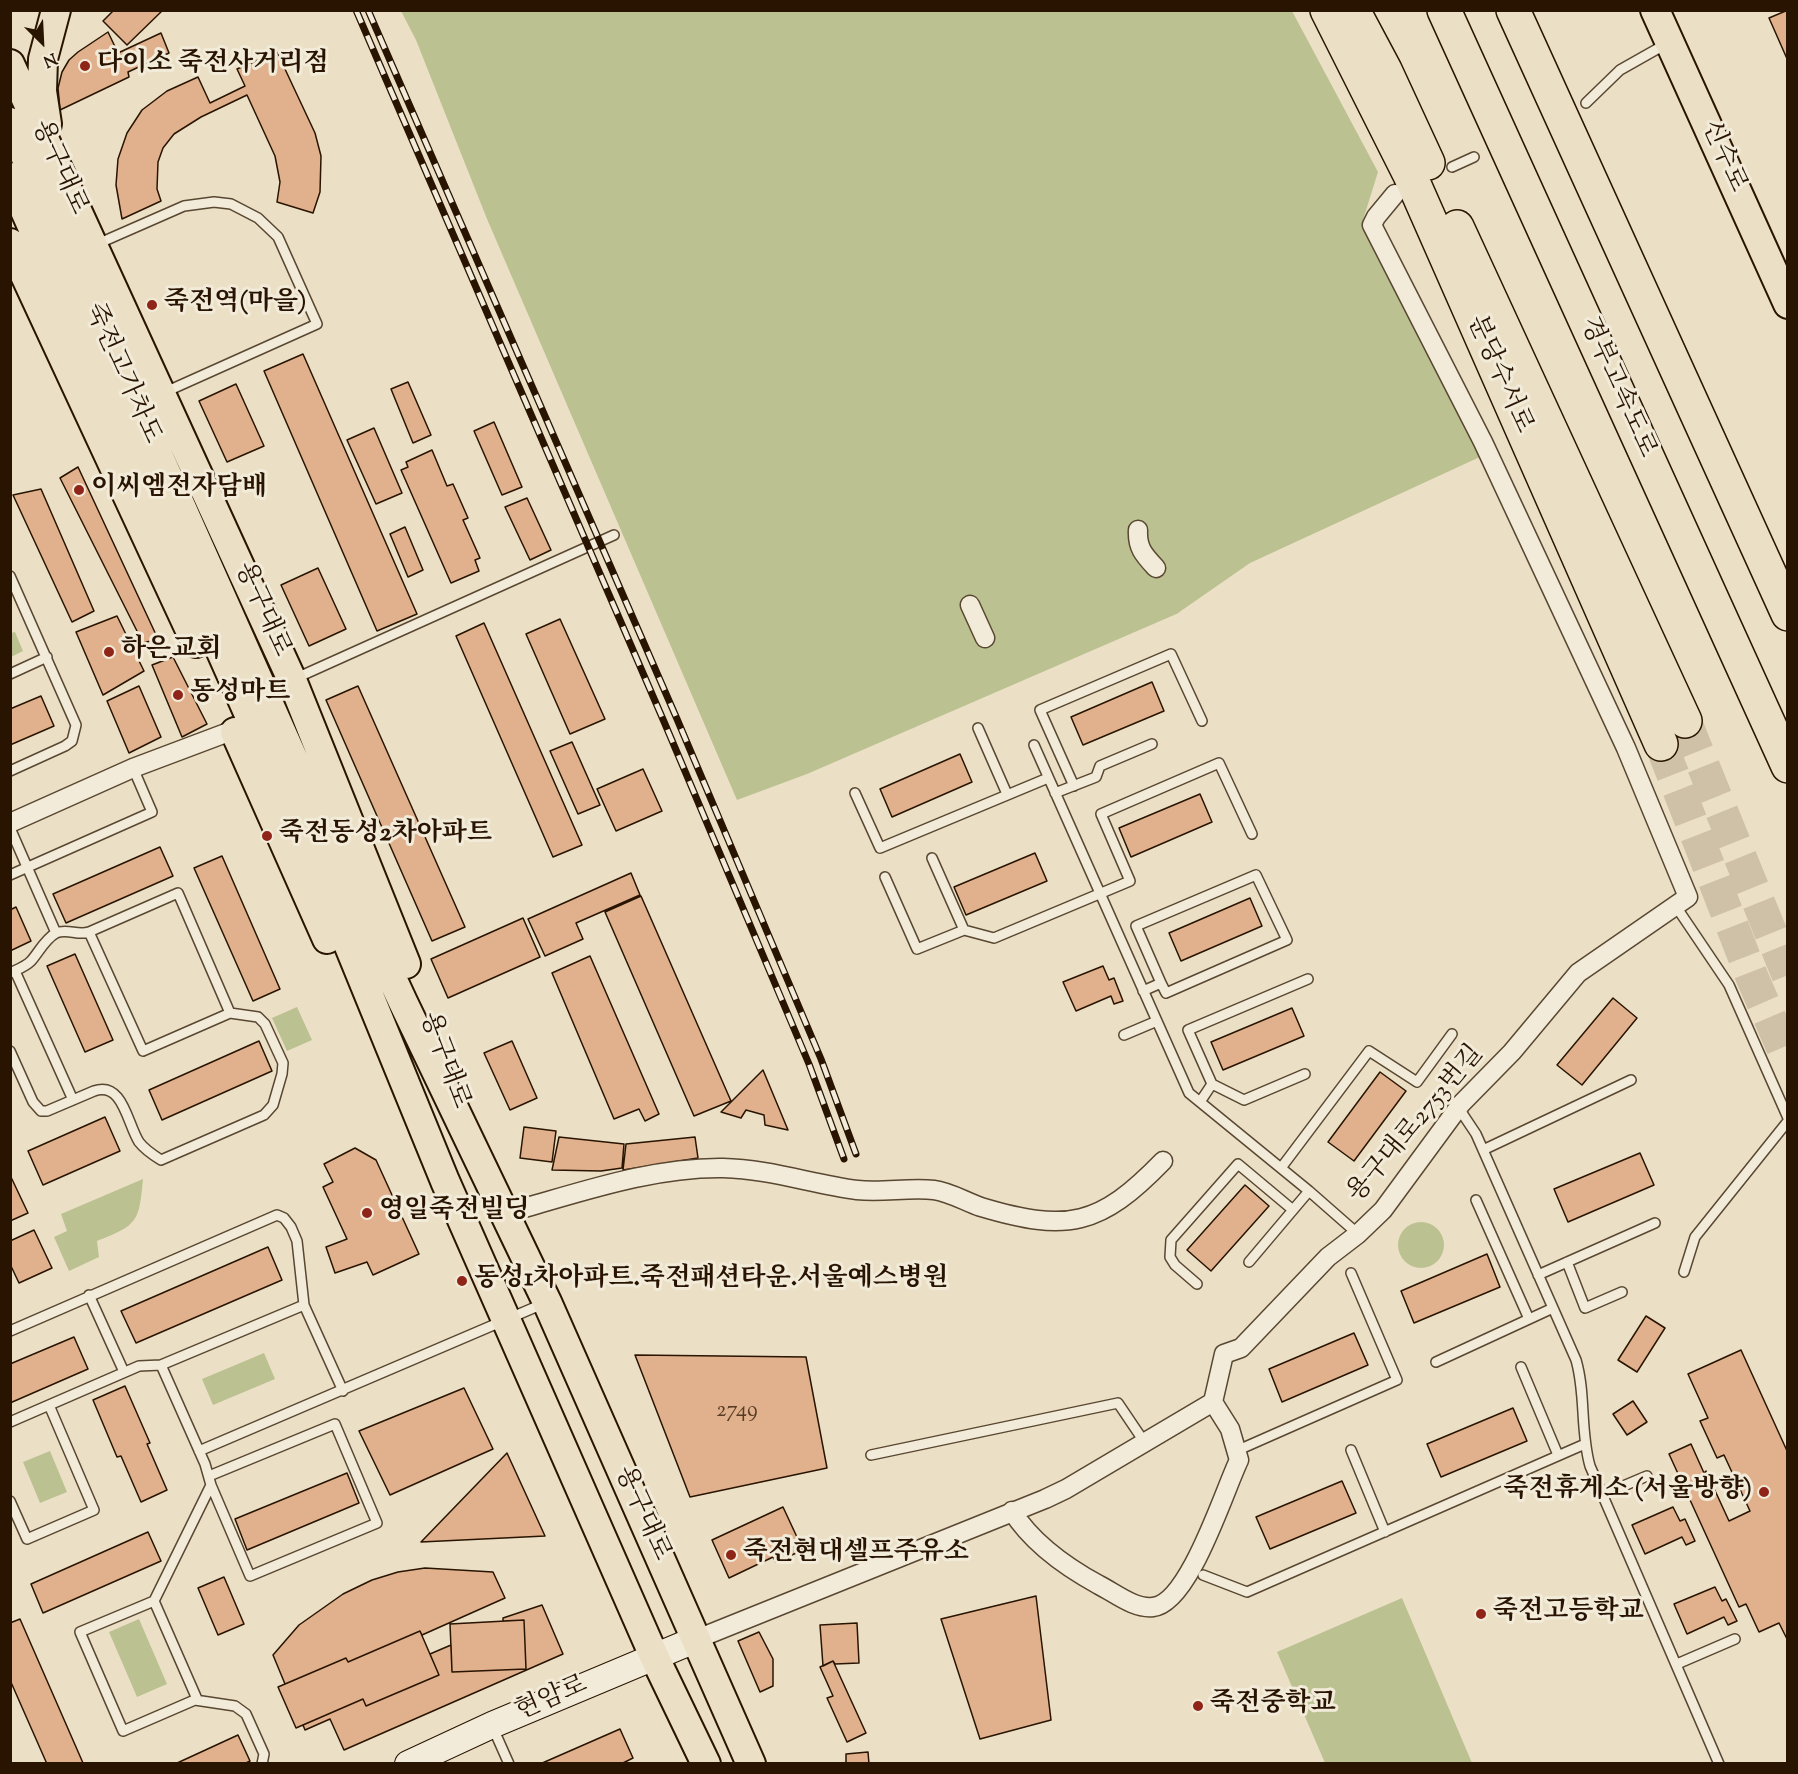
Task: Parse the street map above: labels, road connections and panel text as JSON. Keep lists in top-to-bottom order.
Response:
{
  "streets": {
    "highway": ["분당수서로", "경부고속도로"],
    "main road": ["신수로", "용구대로", "죽전고가차도"],
    "street": ["용구대로2753번길", "현암로"]
  },
  "crossings": [
    ["용구대로", "죽전고가차도"],
    ["용구대로", "현암로"]
  ],
  "places": [
    "다이소 죽전사거리점",
    "죽전역(마을)",
    "이씨엠전자담배",
    "하은교회",
    "동성마트",
    "죽전동성2차아파트",
    "영일죽전빌딩",
    "동성1차아파트.죽전패션타운.서울예스병원",
    "죽전휴게소 (서울방향)",
    "죽전현대셀프주유소",
    "죽전고등학교",
    "죽전중학교"
  ],
  "house_numbers": ["2749"],
  "north": "bottom right"
}
